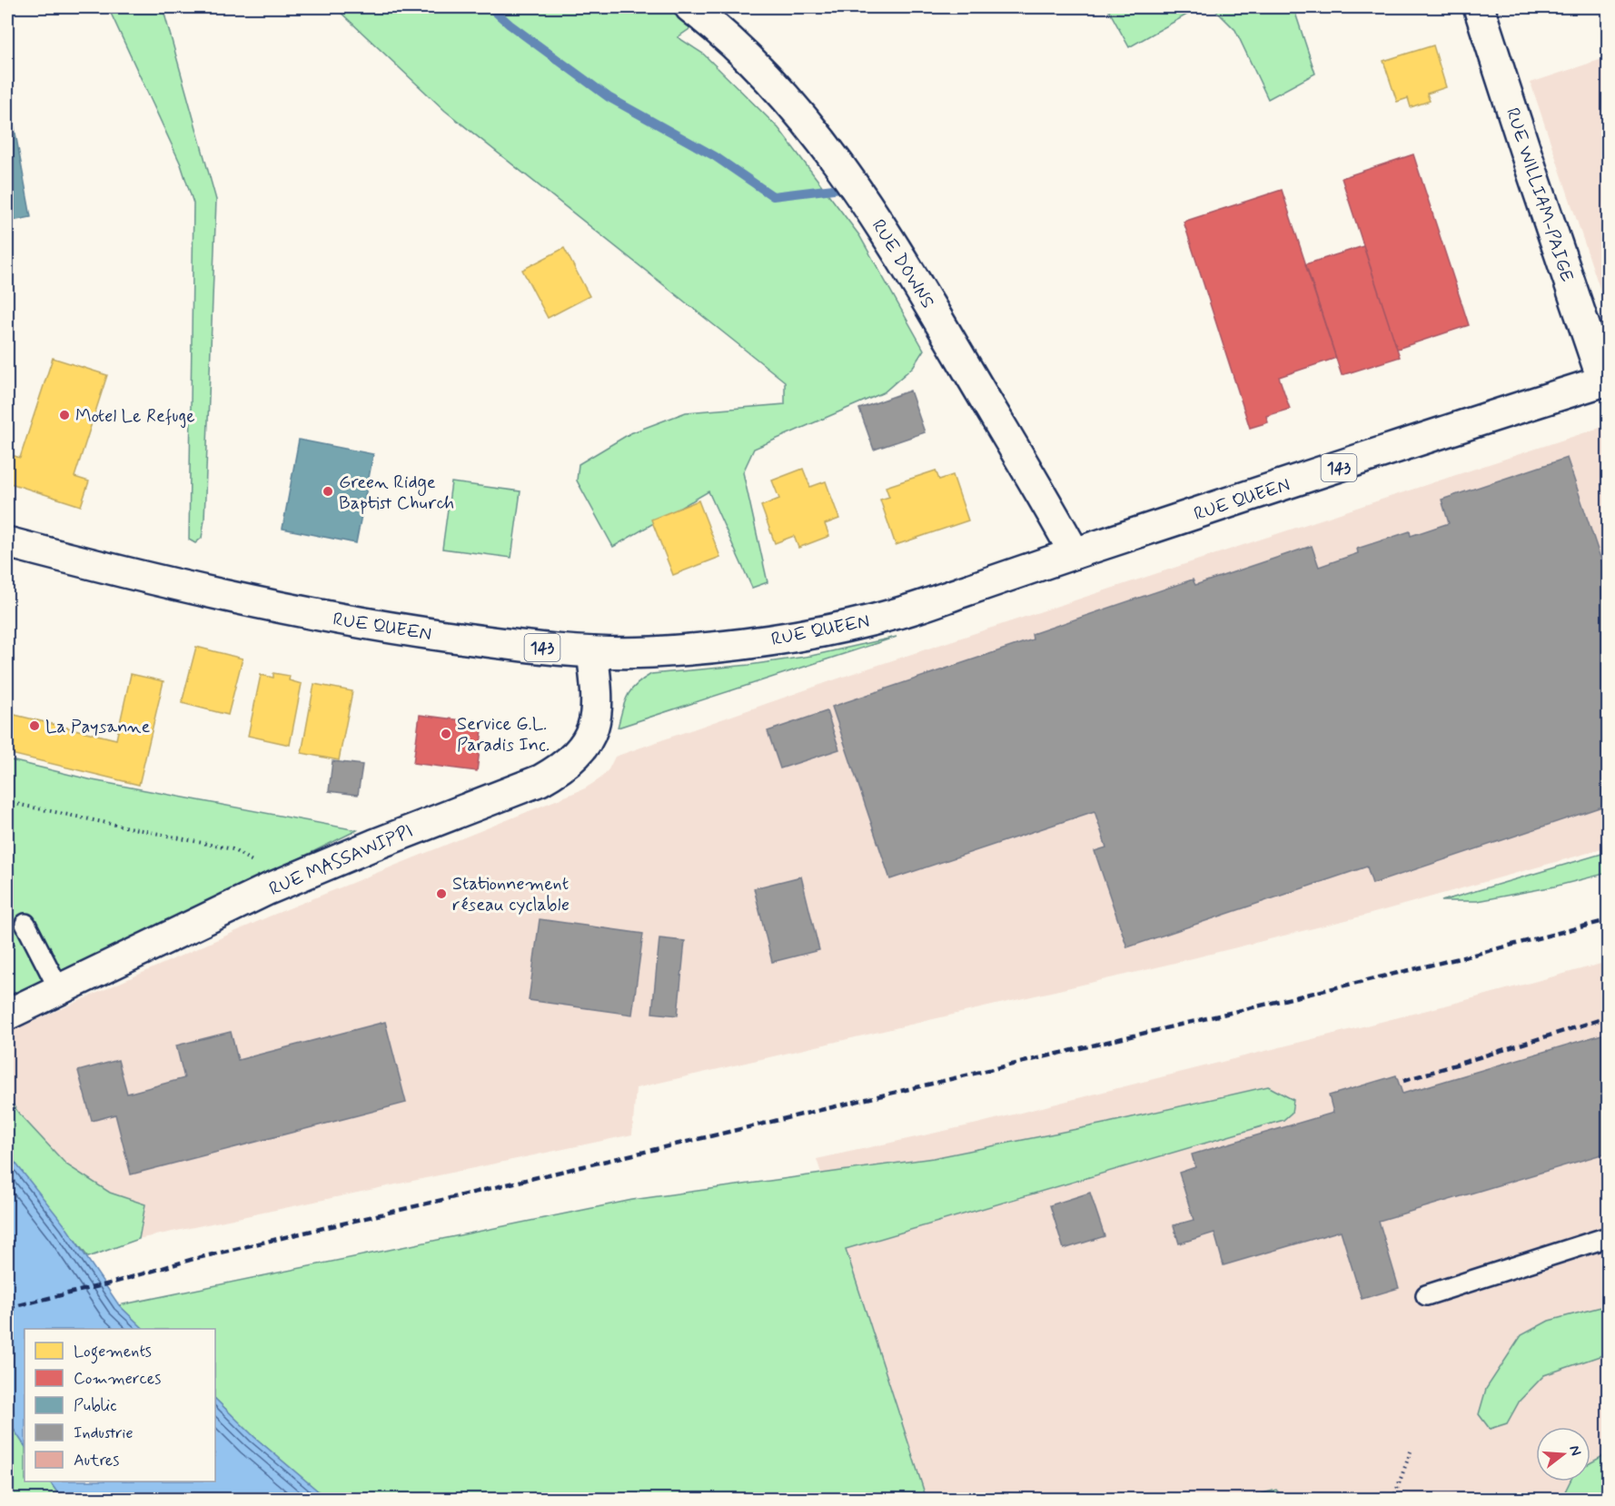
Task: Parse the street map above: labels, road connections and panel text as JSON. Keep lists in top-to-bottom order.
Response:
{
  "streets": {
    "street": [
      "RUE WILLIAM-PAIGE",
      "RUE DOWNS",
      "143",
      "RUE QUEEN",
      "RUE MASSAWIPPI"
    ]
  },
  "crossings": [
    ["RUE WILLIAM-PAIGE", "RUE QUEEN"],
    ["RUE DOWNS", "RUE QUEEN"],
    ["RUE QUEEN", "RUE MASSAWIPPI"]
  ],
  "places": [
    "Motel Le Refuge",
    "Green Ridge Baptist Church",
    "La Paysanne",
    "Service G.L. Paradis Inc.",
    "Stationnement réseau cyclable"
  ],
  "legend": [
    "Logements",
    "Commerces",
    "Public",
    "Industrie",
    "Autres"
  ],
  "north": "right"
}
